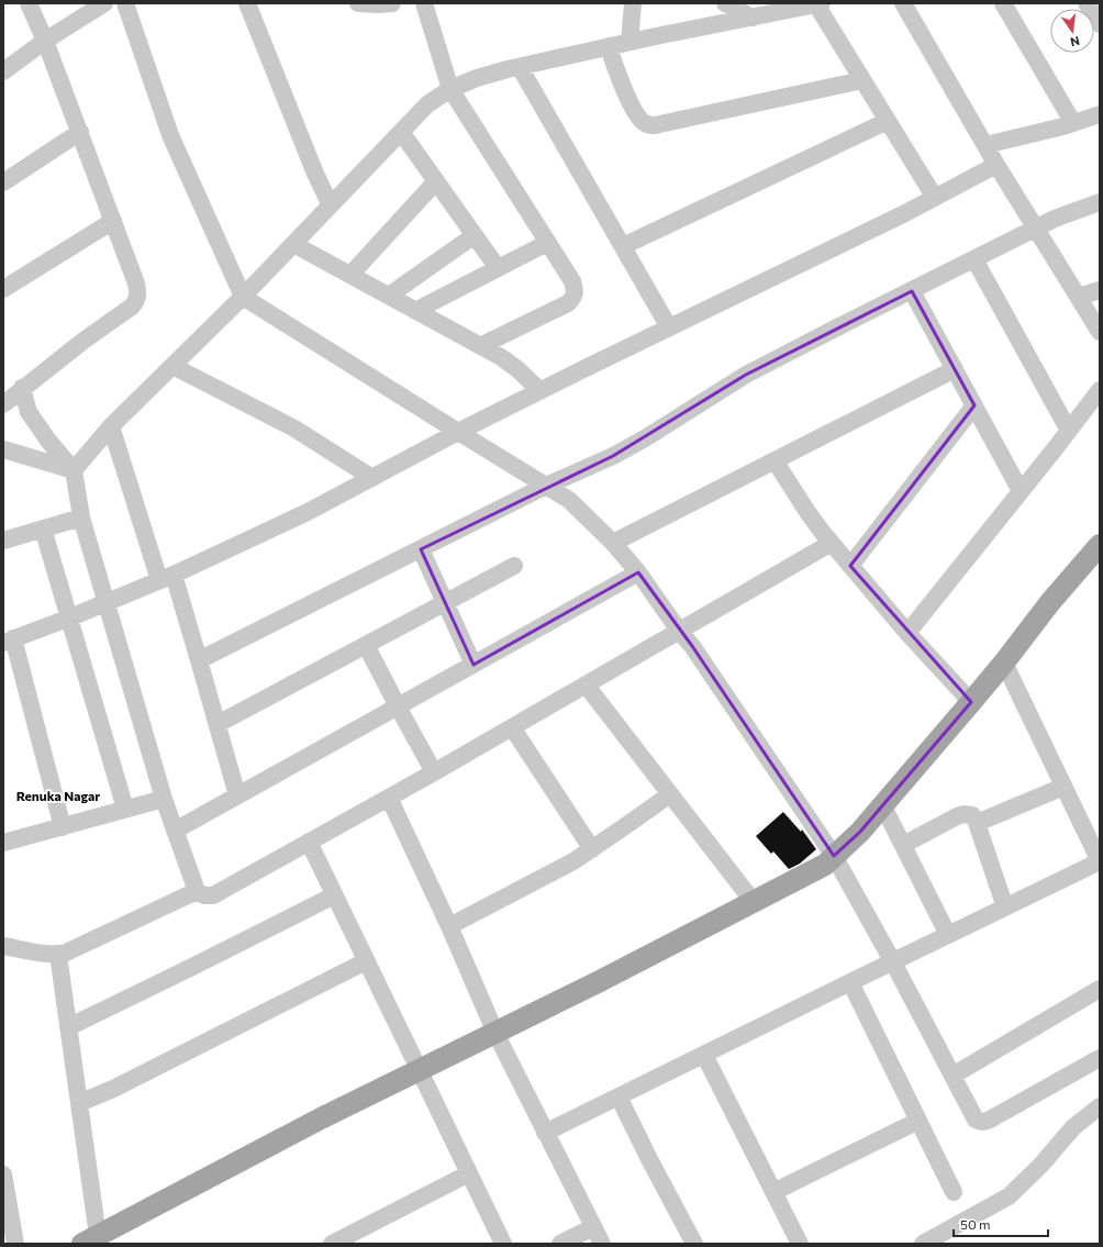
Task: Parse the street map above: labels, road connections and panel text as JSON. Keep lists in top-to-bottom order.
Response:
{
  "districts": ["Renuka Nagar"],
  "scale_bar": "50 m",
  "north": "bottom"
}
